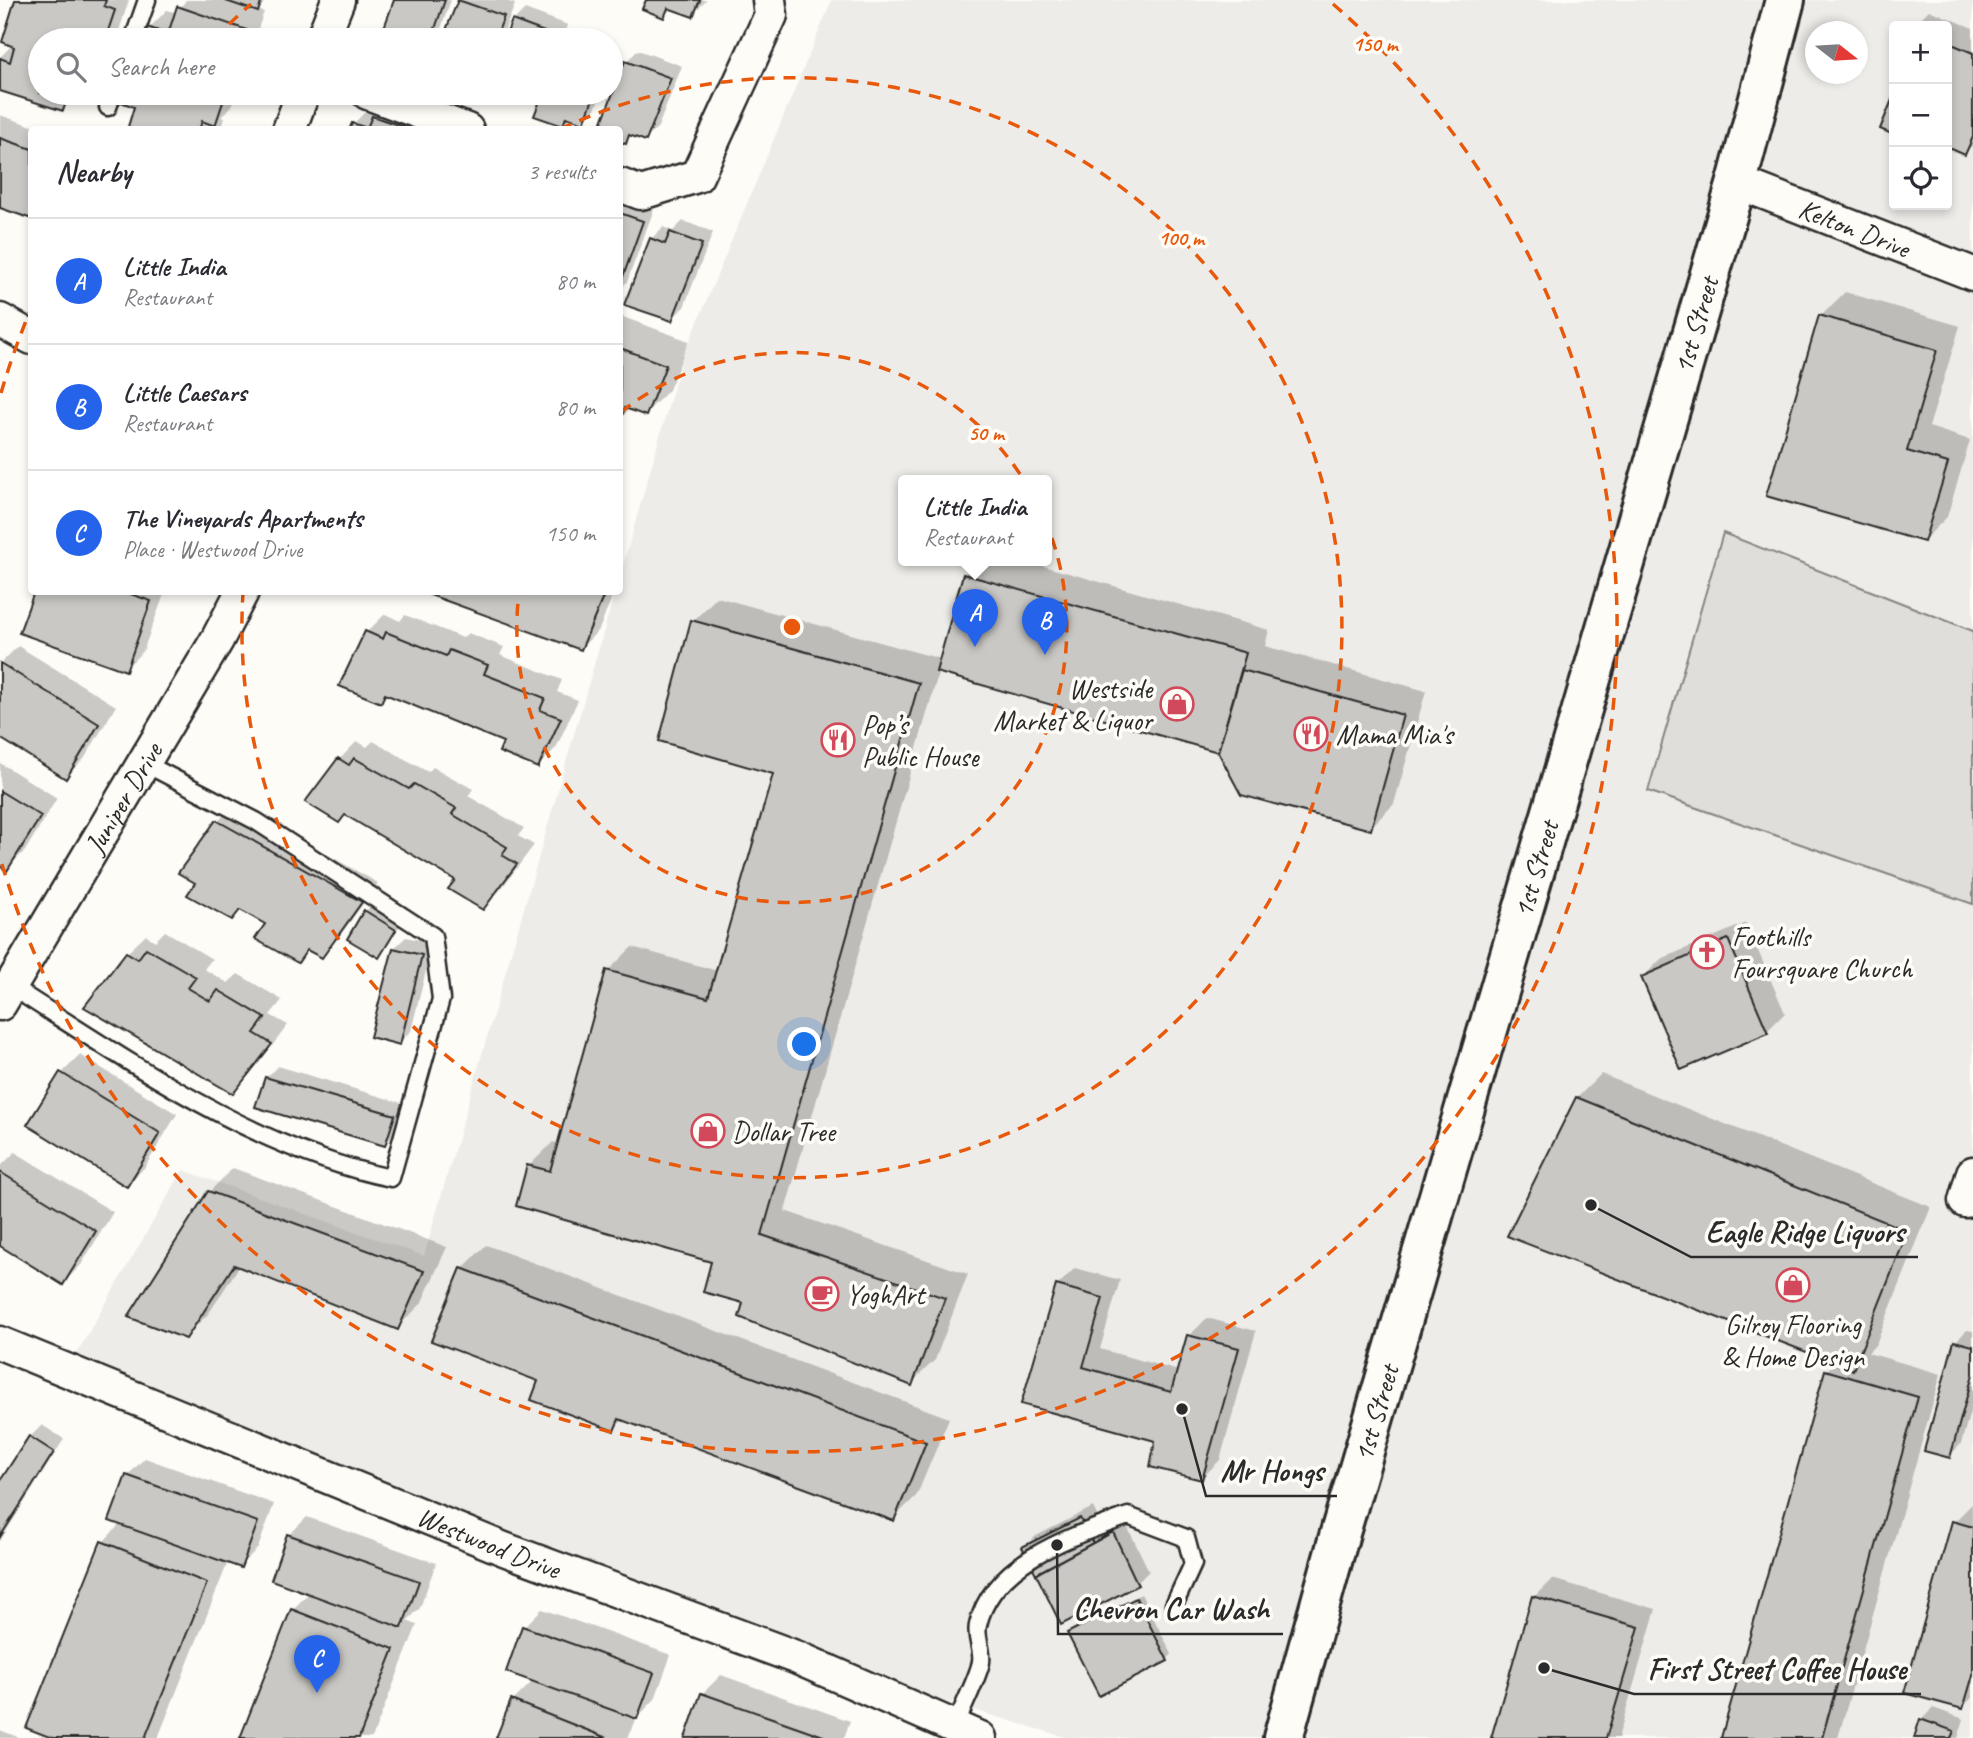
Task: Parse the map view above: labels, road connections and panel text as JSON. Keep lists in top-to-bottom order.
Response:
{
  "streets": {
    "main road": ["1st Street"],
    "street": ["Kelton Drive", "Juniper Drive", "Westwood Drive"]
  },
  "crossings": [
    ["Kelton Drive", "1st Street"]
  ],
  "places": {
    "shop": ["Westside Market & Liquor", "Dollar Tree", "Gilroy Flooring & Home Design"],
    "restaurant": ["Mama Mia's", "Pop’s Public House"],
    "church": ["Foothills Foursquare Church"],
    "other": [
      "Eagle Ridge Liquors",
      "Mr Hongs",
      "Chevron Car Wash",
      "First Street Coffee House"
    ],
    "cafe": ["YoghArt"]
  },
  "north": "right",
  "page": {
    "map_buttons": ["+", "−"],
    "search": "Search here",
    "heading": ["Nearby", "3 results"],
    "list": [
      {
        "mark": "A",
        "name": "Little India",
        "note": "Restaurant",
        "value": "80 m"
      },
      {
        "mark": "B",
        "name": "Little Caesars",
        "note": "Restaurant",
        "value": "80 m"
      },
      {
        "mark": "C",
        "name": "The Vineyards Apartments",
        "note": "Place · Westwood Drive",
        "value": "150 m"
      }
    ],
    "popup": ["Little India", "Restaurant"],
    "pins": ["A", "B", "C"]
  },
  "rings": ["150 m", "100 m", "50 m"]
}
